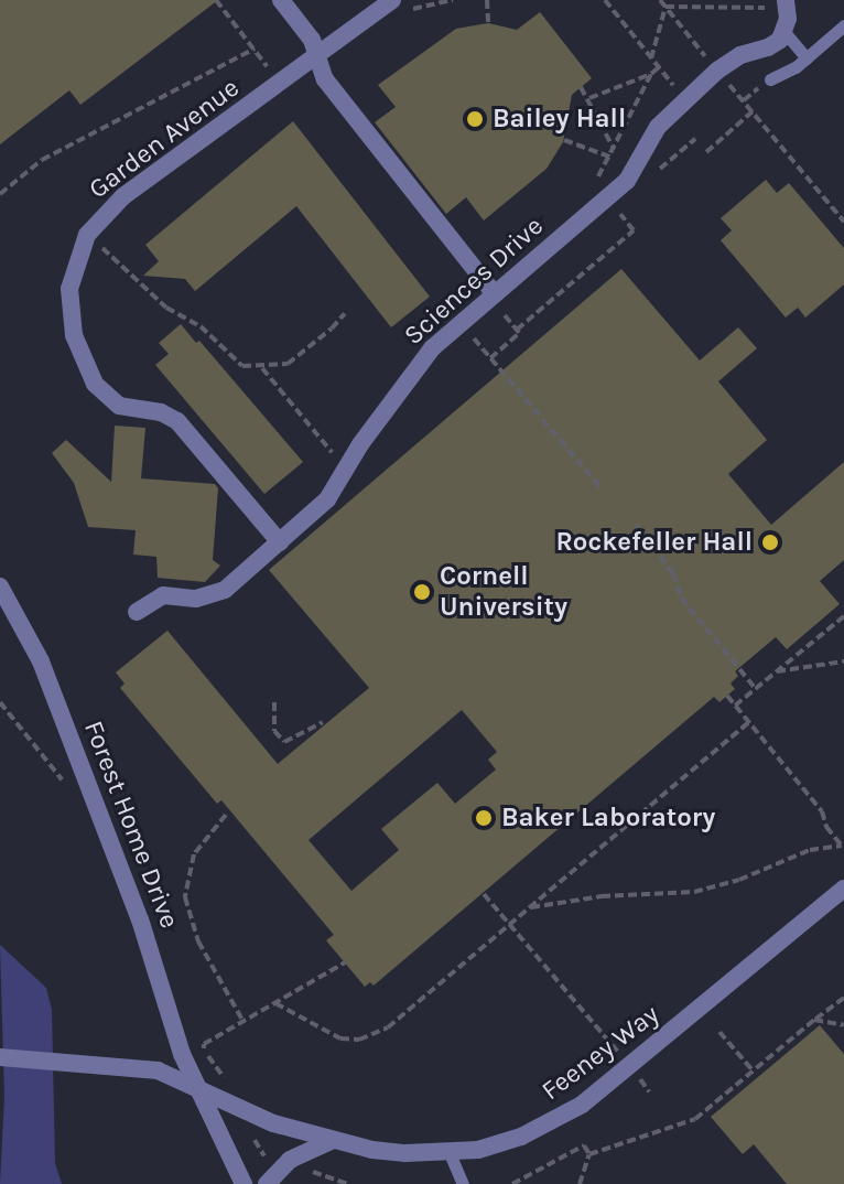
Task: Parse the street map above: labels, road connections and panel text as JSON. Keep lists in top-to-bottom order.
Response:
{
  "streets": {
    "street": [
      "Garden Avenue",
      "Sciences Drive",
      "Forest Home Drive",
      "Feeney Way"
    ]
  },
  "crossings": [
    ["Garden Avenue", "Sciences Drive"],
    ["Forest Home Drive", "Feeney Way"]
  ],
  "places": [
    "Bailey Hall",
    "Rockefeller Hall",
    "Cornell University",
    "Baker Laboratory"
  ]
}
